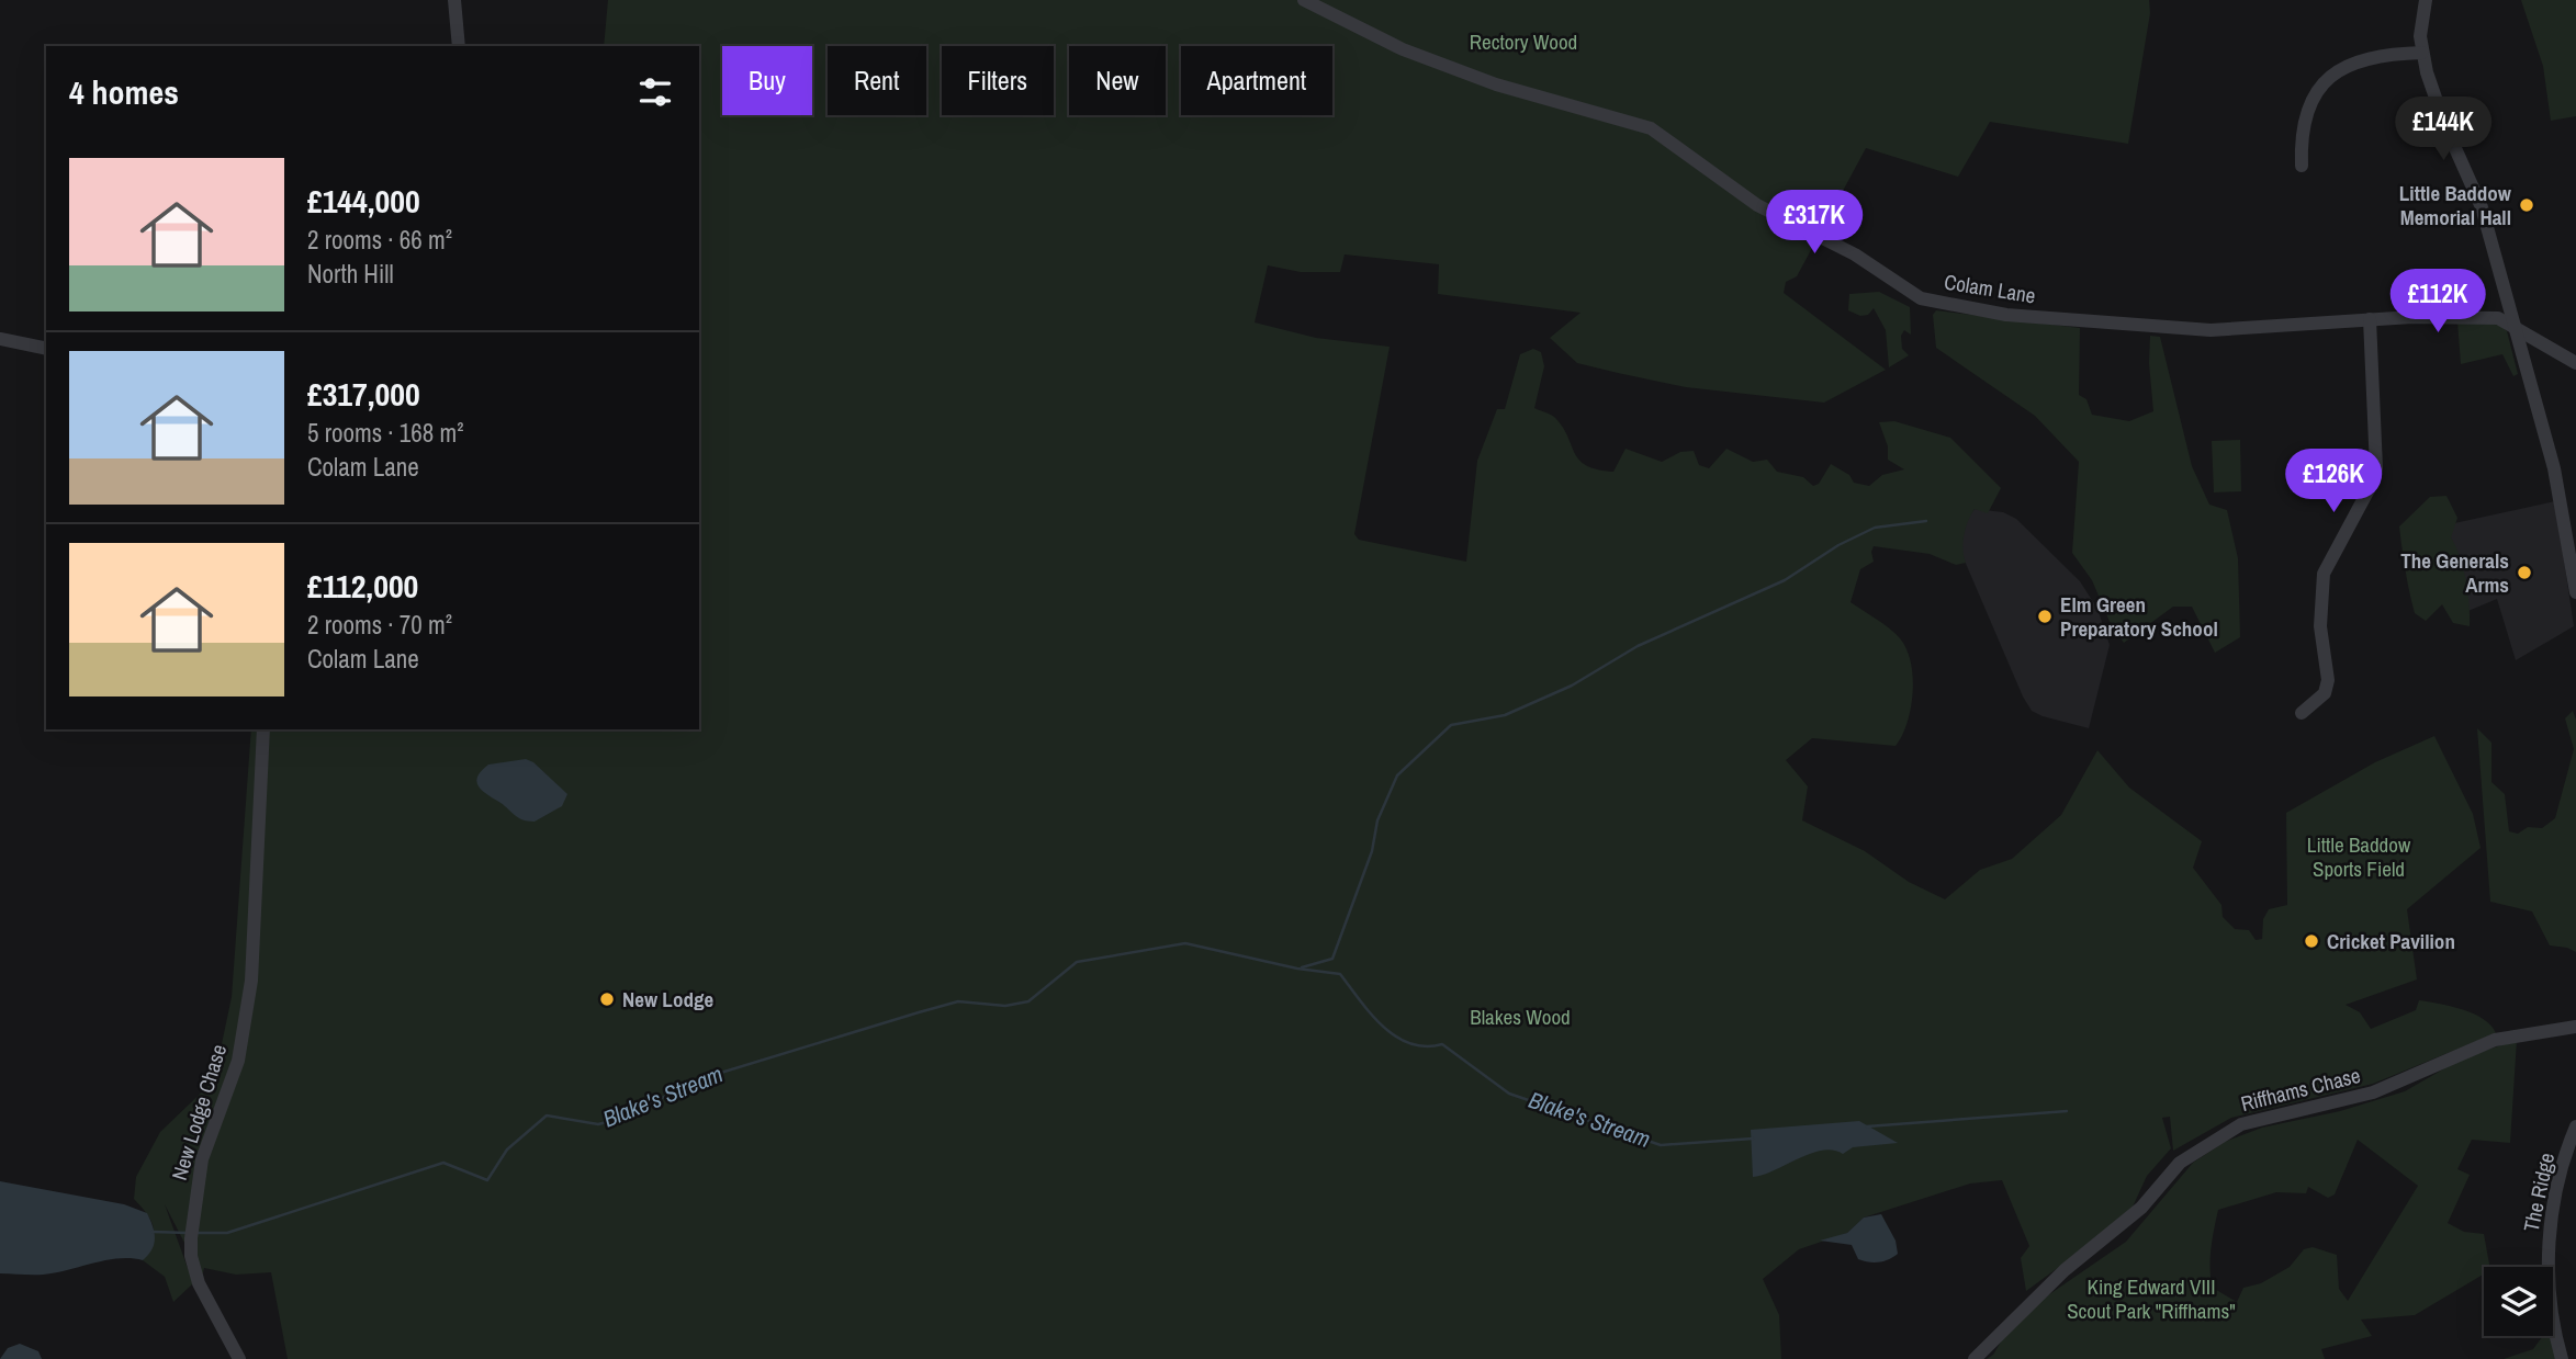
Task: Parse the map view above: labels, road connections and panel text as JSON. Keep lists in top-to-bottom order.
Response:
{
  "streets": {
    "street": [
      "Colam Lane",
      "Riffhams Chase",
      "New Lodge Chase",
      "The Ridge"
    ]
  },
  "water": ["Blake's Stream"],
  "parks": [
    "Rectory Wood",
    "Little Baddow Sports Field",
    "Blakes Wood",
    "King Edward VIII Scout Park \"Riffhams\""
  ],
  "places": [
    "Little Baddow Memorial Hall",
    "The Generals Arms",
    "Elm Green Preparatory School",
    "Cricket Pavilion",
    "New Lodge"
  ],
  "page": {
    "chip": [
      "Buy",
      "Rent",
      "Filters",
      "New",
      "Apartment"
    ],
    "heading": "4 homes",
    "price": [
      "£144K",
      "£317K",
      "£112K",
      "£126K"
    ],
    "list": [
      {
        "name": "£144,000",
        "note": "2 rooms · 66 m² · North Hill"
      },
      {
        "name": "£317,000",
        "note": "5 rooms · 168 m² · Colam Lane"
      },
      {
        "name": "£112,000",
        "note": "2 rooms · 70 m² · Colam Lane"
      }
    ]
  }
}
